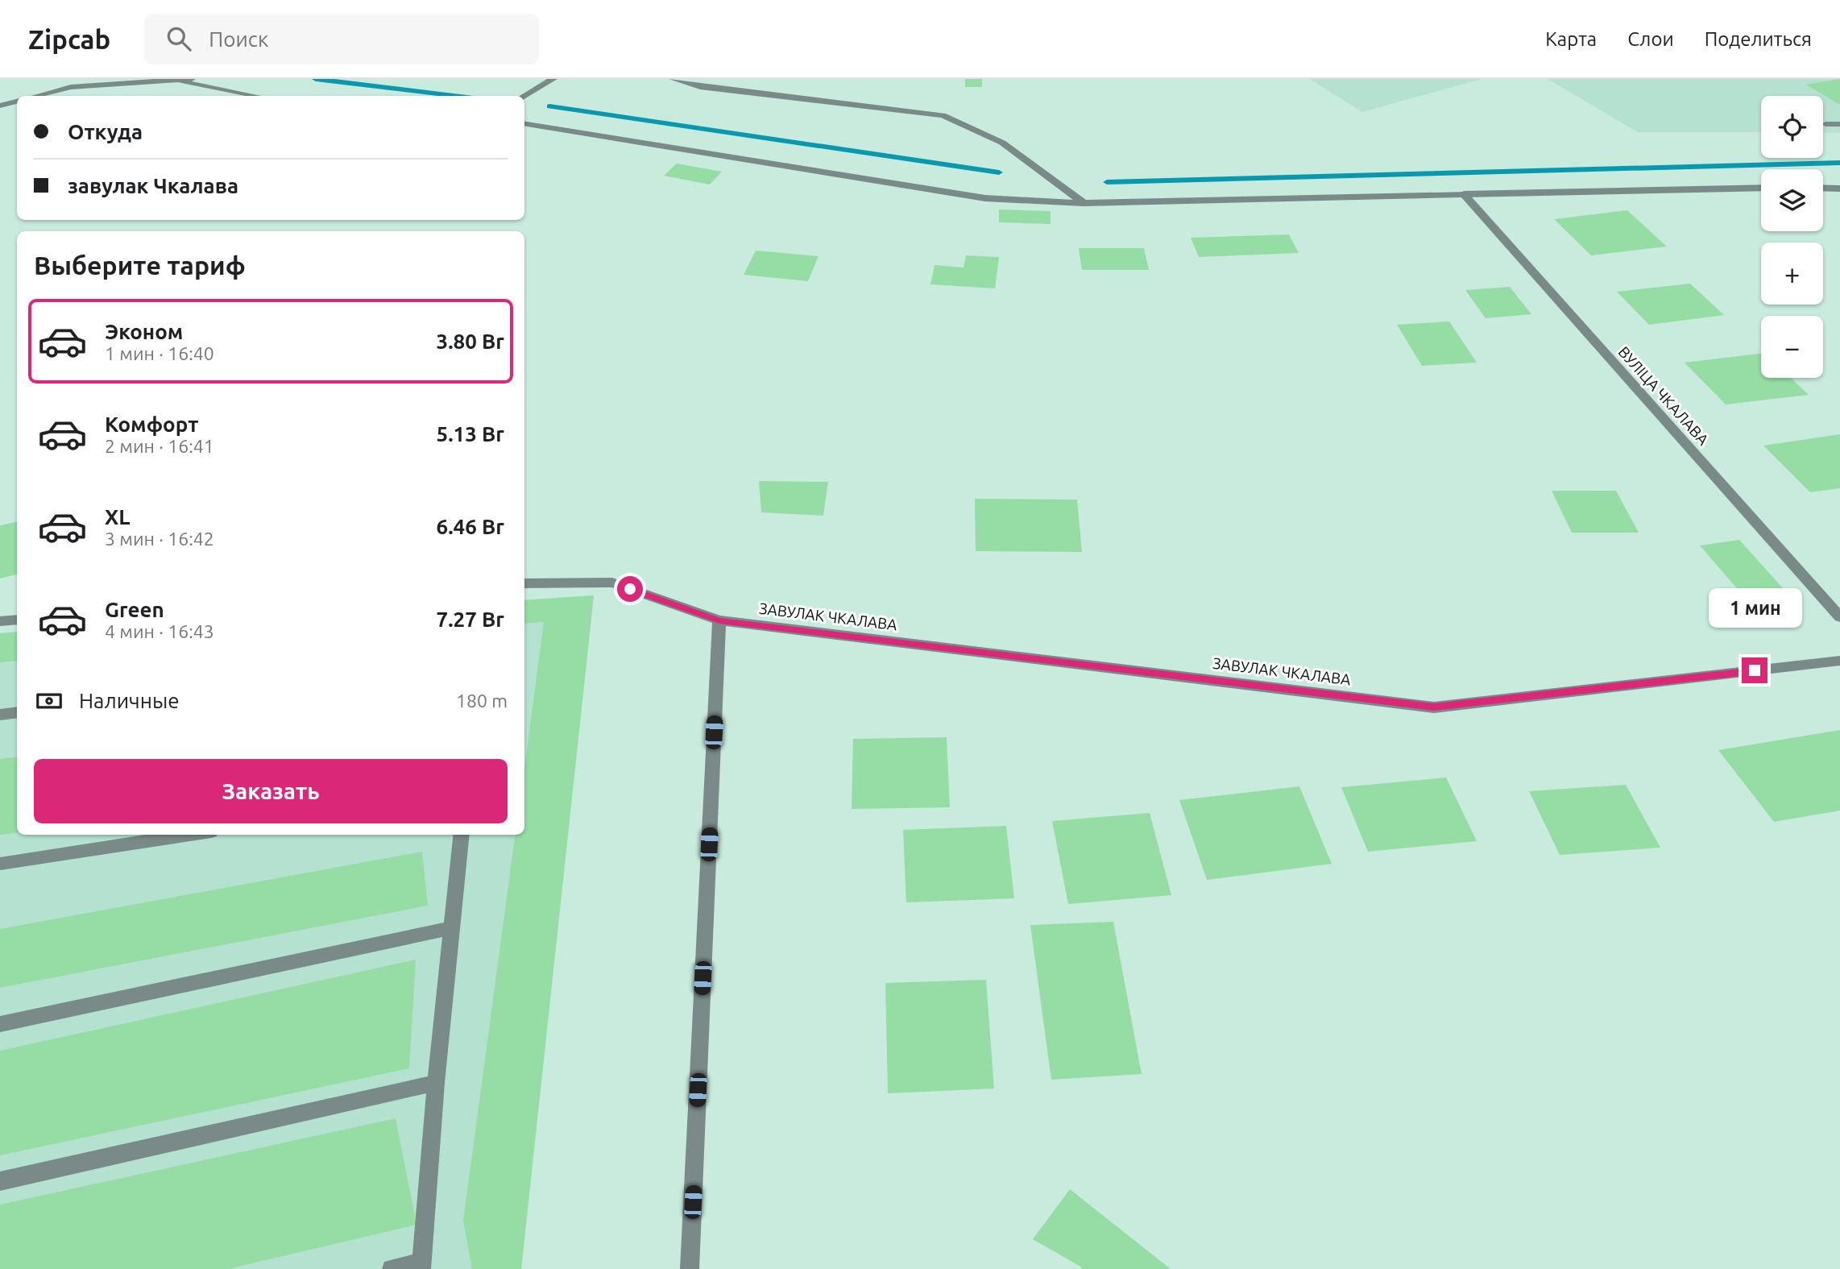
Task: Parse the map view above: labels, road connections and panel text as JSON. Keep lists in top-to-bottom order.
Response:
{
  "streets": {
    "street": ["ВУЛІЦА ЧКАЛАВА", "ЗАВУЛАК ЧКАЛАВА"]
  },
  "page": {
    "header": "Zipcab",
    "search": "Поиск",
    "nav": ["Карта", "Слои", "Поделиться"],
    "map_buttons": ["+", "−"],
    "banner": ["Откуда", "завулак Чкалава"],
    "heading": "Выберите тариф",
    "list": [
      {
        "name": "Эконом",
        "note": "1 мин · 16:40",
        "value": "3.80 Br"
      },
      {
        "name": "Комфорт",
        "note": "2 мин · 16:41",
        "value": "5.13 Br"
      },
      {
        "name": "XL",
        "note": "3 мин · 16:42",
        "value": "6.46 Br"
      },
      {
        "name": "Green",
        "note": "4 мин · 16:43",
        "value": "7.27 Br"
      }
    ],
    "bubble": "1 мин",
    "pay": ["Наличные", "180 m"],
    "buttons": "Заказать"
  }
}
